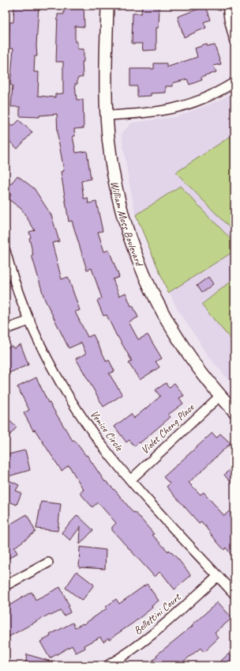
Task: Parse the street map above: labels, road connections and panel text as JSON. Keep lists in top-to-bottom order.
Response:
{
  "streets": {
    "street": [
      "William Moss Boulevard",
      "Violet Cheng Place",
      "Venice Circle",
      "Bellettini Court"
    ]
  },
  "crossings": [
    ["William Moss Boulevard", "Violet Cheng Place"],
    ["Violet Cheng Place", "Venice Circle"],
    ["Venice Circle", "Bellettini Court"]
  ]
}
